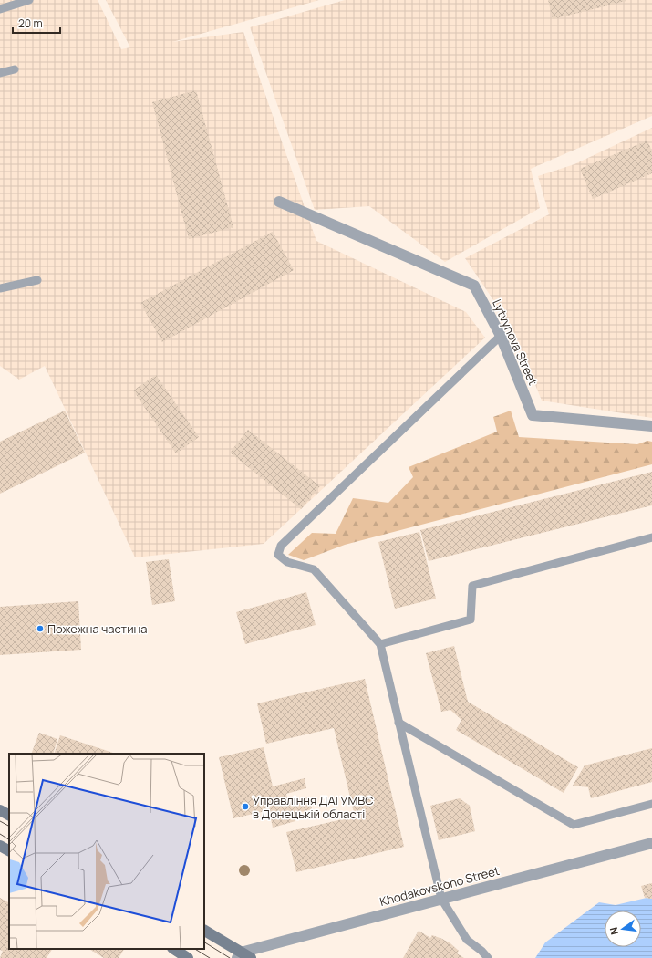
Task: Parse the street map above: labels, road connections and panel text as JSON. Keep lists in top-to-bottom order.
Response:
{
  "streets": {
    "street": ["Lytvynova Street", "Khodakovskoho Street"]
  },
  "places": ["Пожежна частина", "Управління ДАІ УМВС в Донецькій області"],
  "scale_bar": "20 m",
  "north": "left"
}
